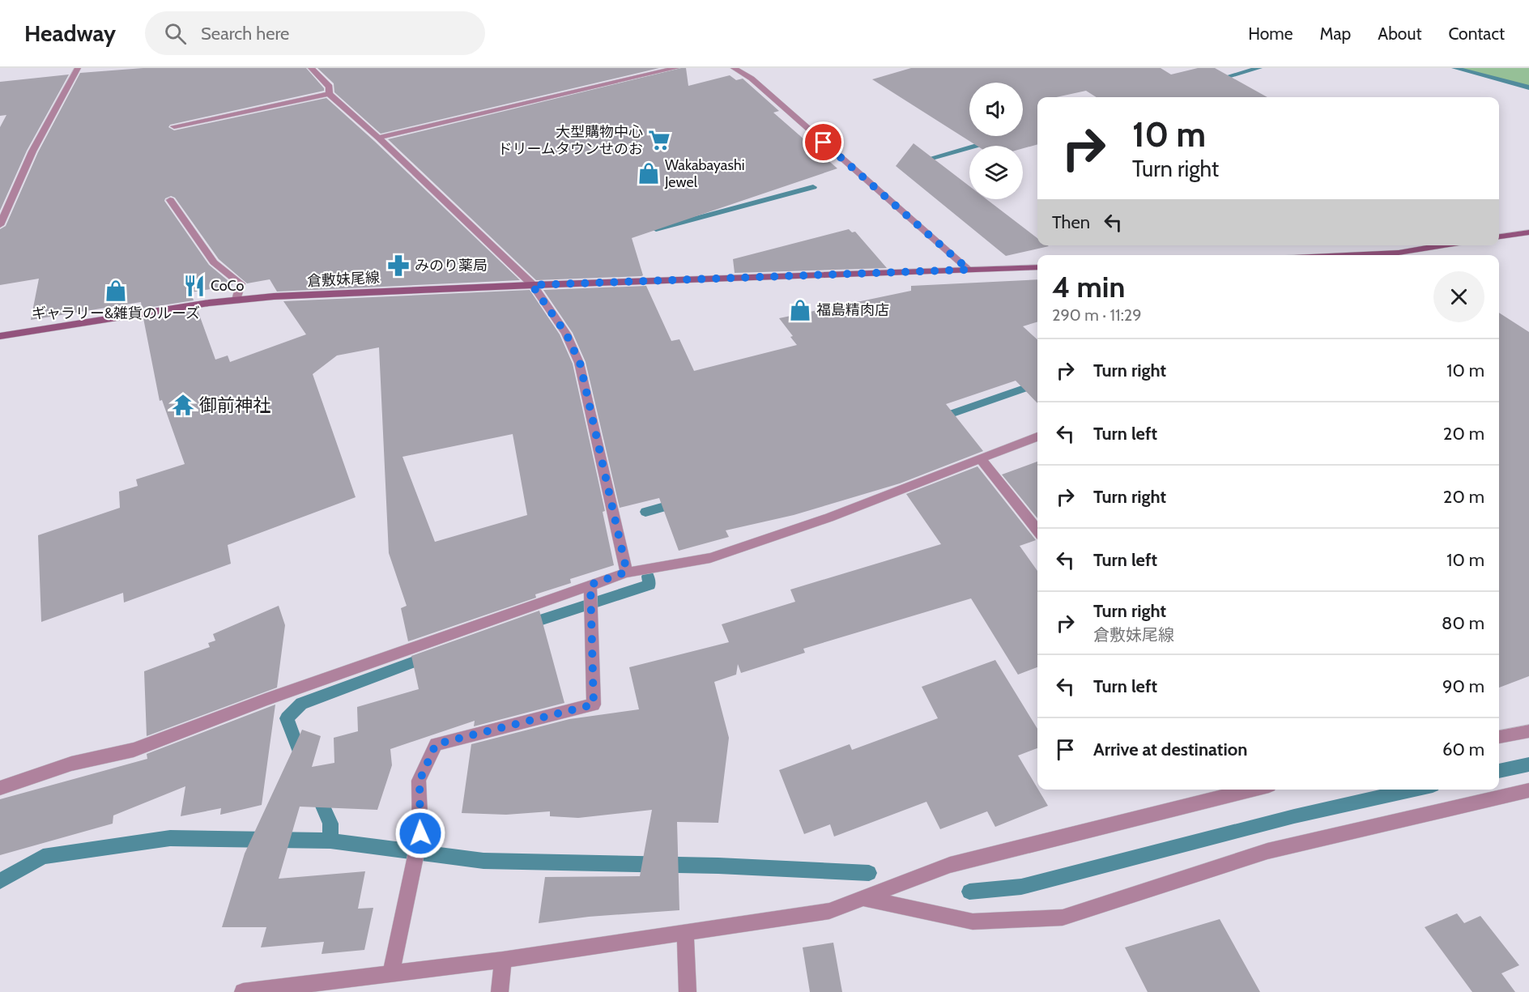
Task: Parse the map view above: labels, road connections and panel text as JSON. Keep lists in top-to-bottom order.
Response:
{
  "streets": {
    "main road": ["倉敷妹尾線"]
  },
  "places": {
    "supermarket": ["大型購物中心 ドリームタウンせのお"],
    "shop": ["Wakabayashi Jewel", "ギャラリー&雑貨のルーズ", "福島精肉店"],
    "pharmacy": ["みのり薬局"],
    "restaurant": ["CoCo"],
    "temple": ["御前神社"]
  },
  "page": {
    "header": "Headway",
    "search": "Search here",
    "nav": [
      "Home",
      "Map",
      "About",
      "Contact"
    ],
    "turn": ["10 m", "Turn right"],
    "then": "Then",
    "heading": ["4 min", "290 m · 11:29"],
    "list": [
      {
        "name": "Turn right",
        "value": "10 m"
      },
      {
        "name": "Turn left",
        "value": "20 m"
      },
      {
        "name": "Turn right",
        "value": "20 m"
      },
      {
        "name": "Turn left",
        "value": "10 m"
      },
      {
        "name": "Turn right",
        "note": "倉敷妹尾線",
        "value": "80 m"
      },
      {
        "name": "Turn left",
        "value": "90 m"
      },
      {
        "name": "Arrive at destination",
        "value": "60 m"
      }
    ]
  }
}
